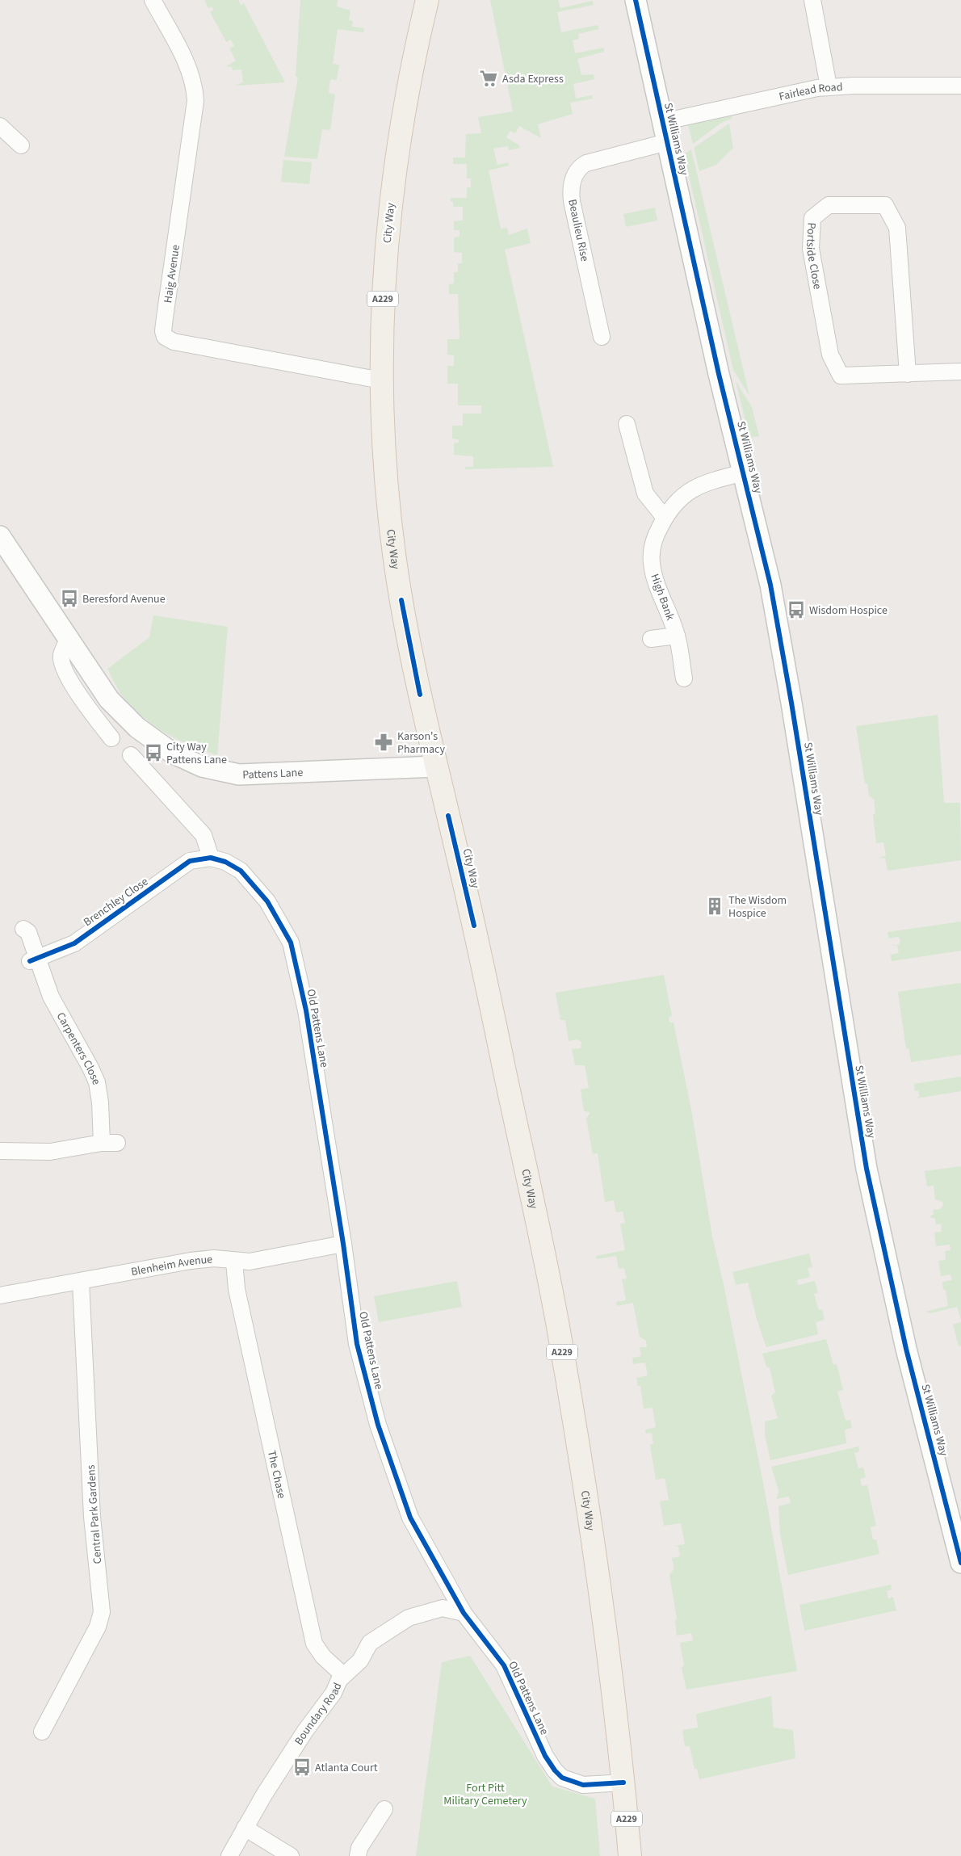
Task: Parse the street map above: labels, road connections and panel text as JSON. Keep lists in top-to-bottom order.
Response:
{
  "streets": {
    "main road": ["City Way", "A229"],
    "street": [
      "Fairlead Road",
      "St Williams Way",
      "Beaulieu Rise",
      "Portside Close",
      "Haig Avenue",
      "High Bank",
      "Pattens Lane",
      "Brenchley Close",
      "Old Pattens Lane",
      "Carpenters Close",
      "Blenheim Avenue",
      "The Chase",
      "Central Park Gardens",
      "Boundary Road"
    ]
  },
  "crossings": [
    ["Fairlead Road", "St Williams Way"],
    ["St Williams Way", "Beaulieu Rise"],
    ["St Williams Way", "High Bank"],
    ["City Way", "Haig Avenue"],
    ["City Way", "Pattens Lane"],
    ["City Way", "Old Pattens Lane"],
    ["Brenchley Close", "Old Pattens Lane"],
    ["Brenchley Close", "Carpenters Close"],
    ["Old Pattens Lane", "Blenheim Avenue"],
    ["Old Pattens Lane", "Boundary Road"],
    ["Blenheim Avenue", "The Chase"],
    ["Blenheim Avenue", "Central Park Gardens"],
    ["The Chase", "Boundary Road"]
  ],
  "parks": ["Fort Pitt Military Cemetery"],
  "places": {
    "supermarket": ["Asda Express"],
    "bus stop": [
      "Beresford Avenue",
      "Wisdom Hospice",
      "City Way Pattens Lane",
      "Atlanta Court"
    ],
    "pharmacy": ["Karson's Pharmacy"],
    "building": ["The Wisdom Hospice"]
  }
}
